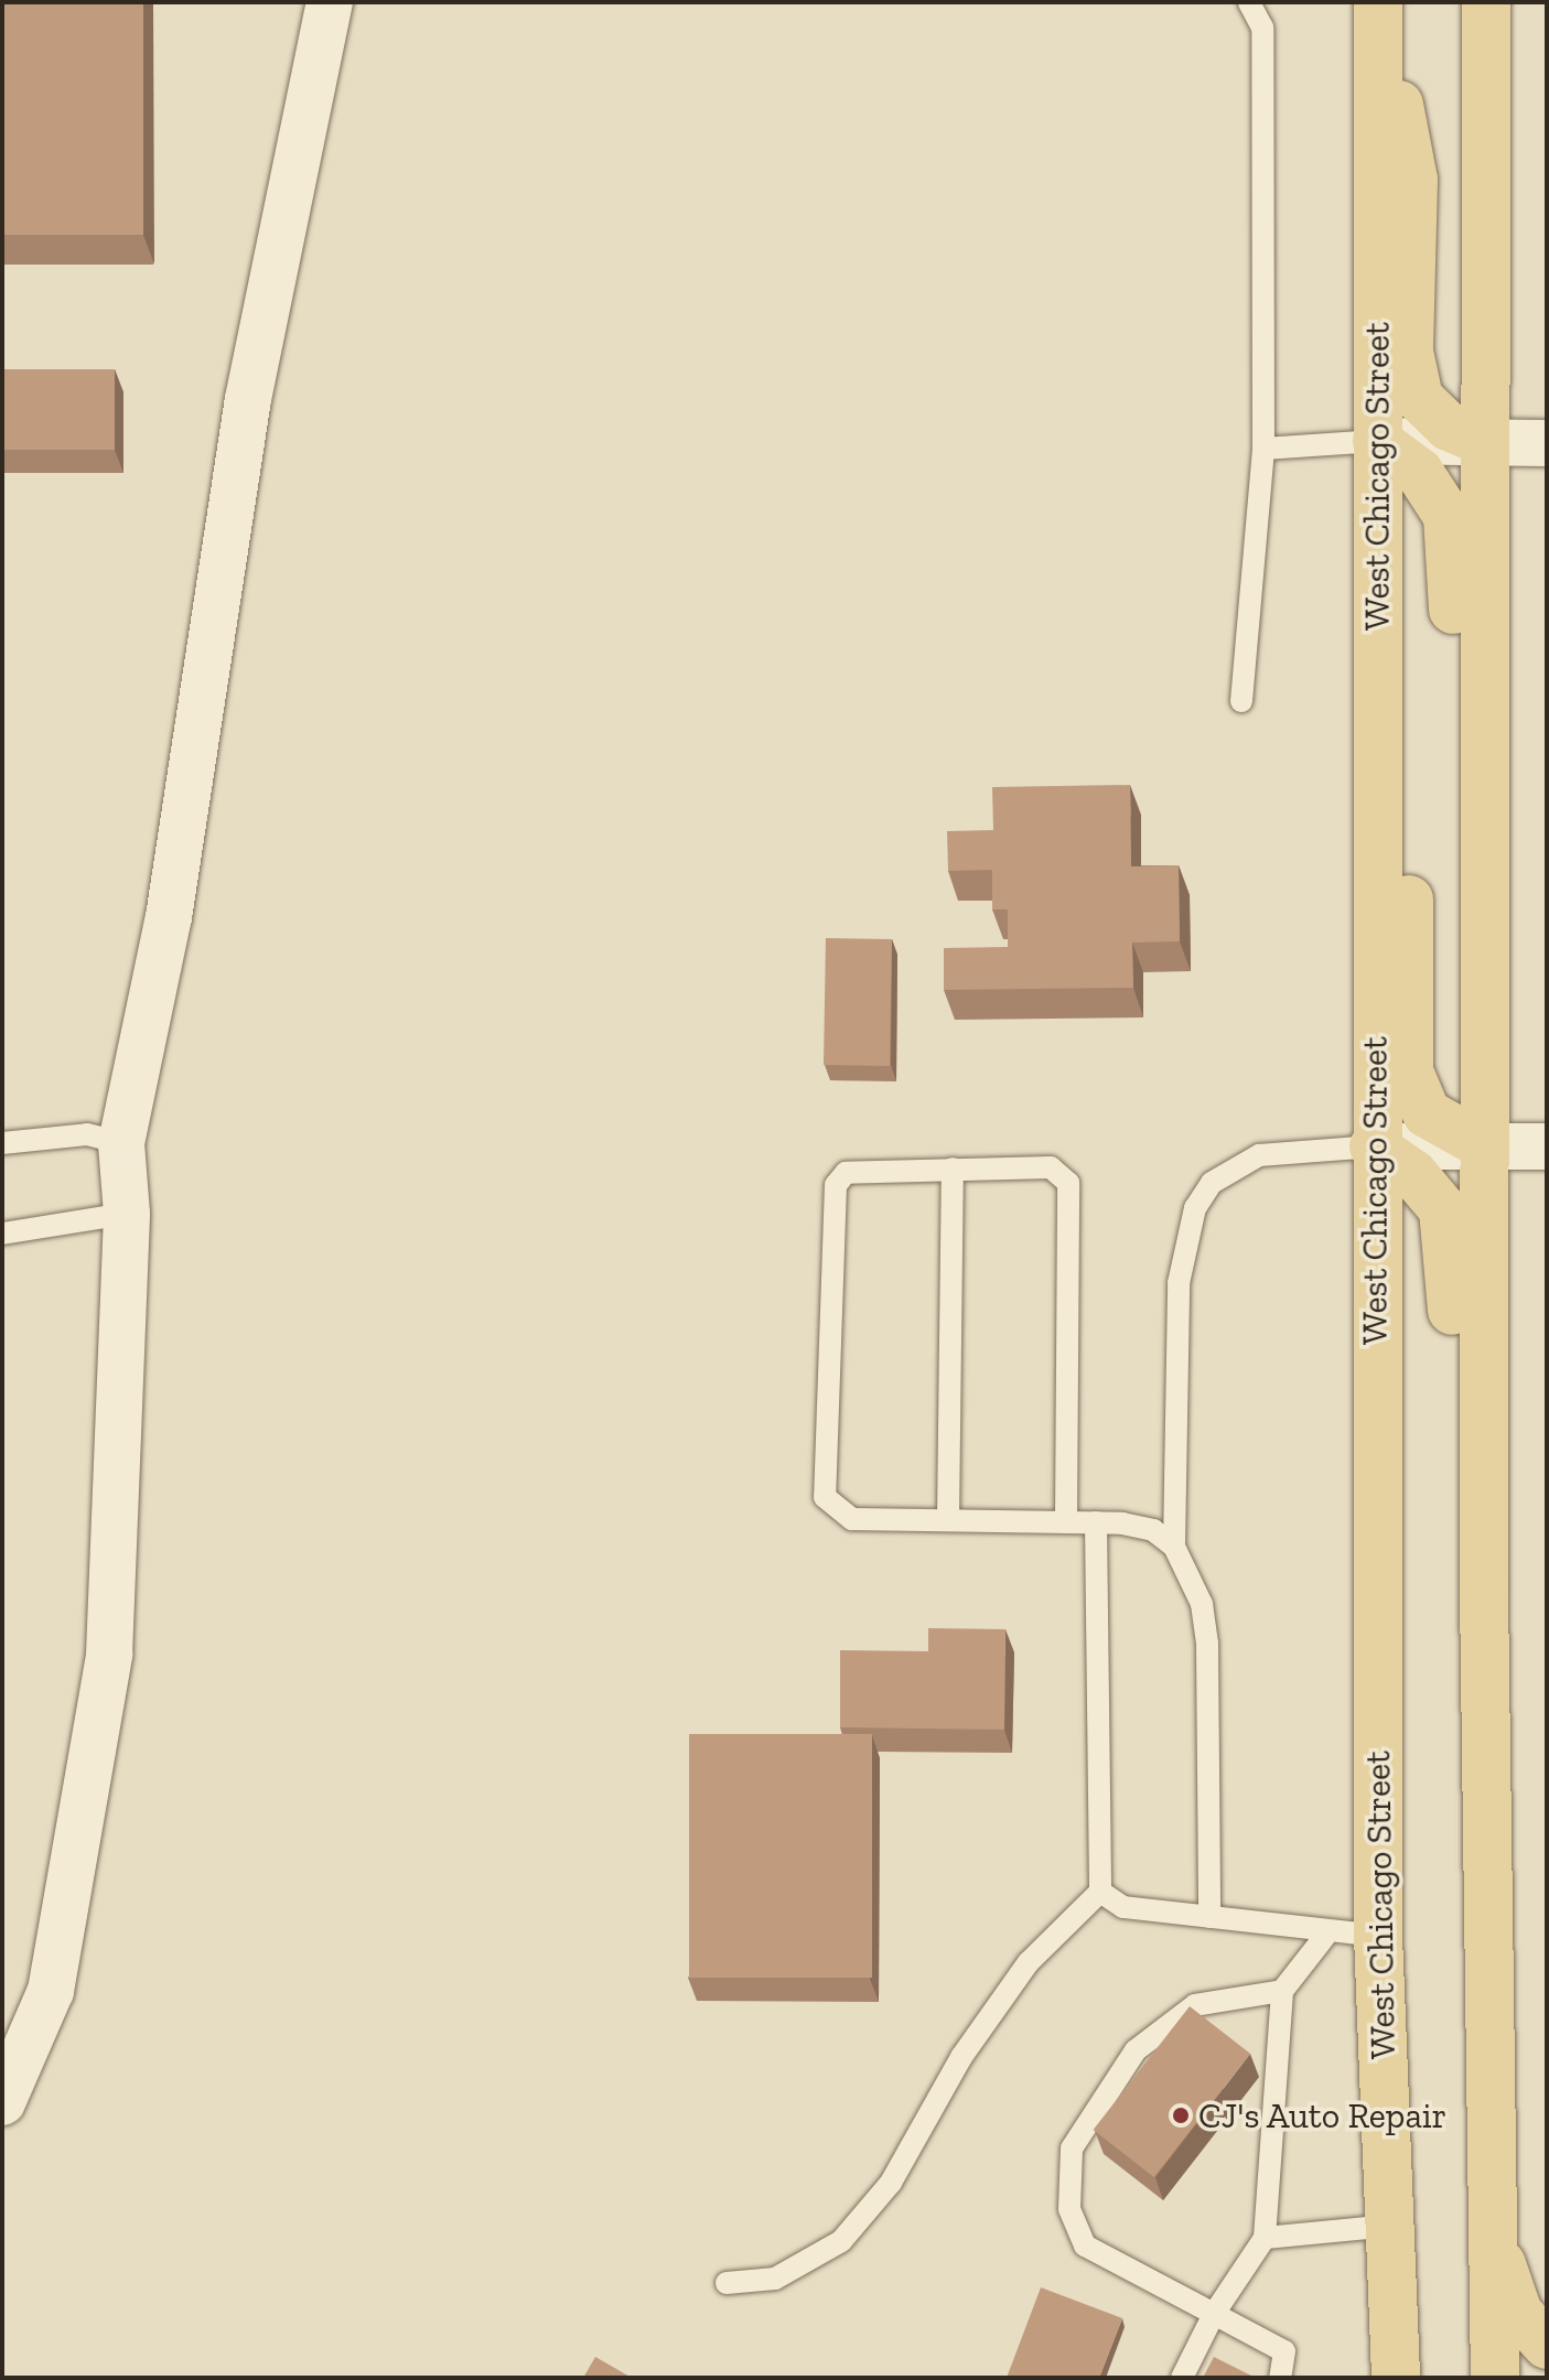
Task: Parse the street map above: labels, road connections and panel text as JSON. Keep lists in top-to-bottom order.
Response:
{
  "streets": {
    "main road": ["West Chicago Street"]
  },
  "places": ["CJ's Auto Repair"]
}
